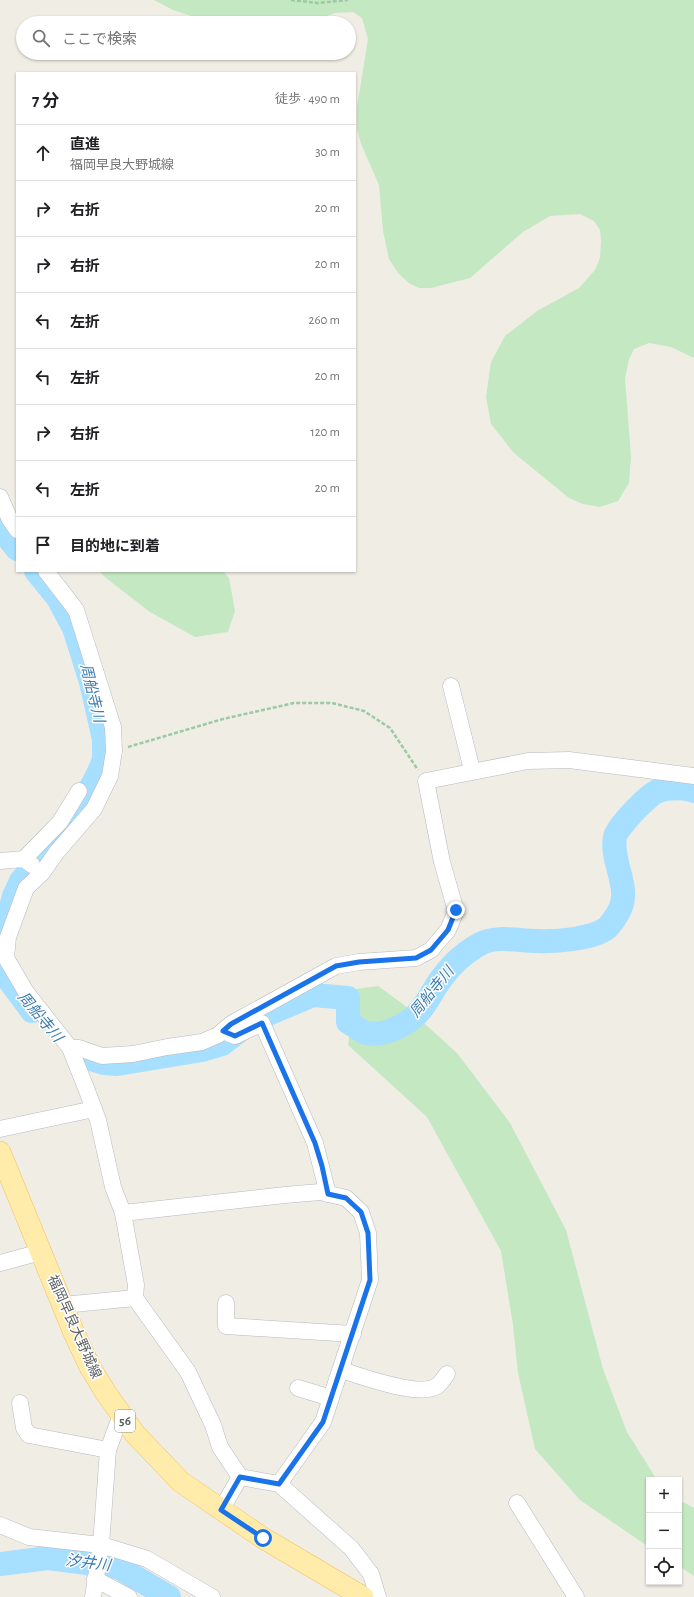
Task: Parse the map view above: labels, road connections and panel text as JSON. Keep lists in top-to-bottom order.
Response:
{
  "streets": {
    "main road": ["福岡早良大野城線", "56"]
  },
  "water": ["周船寺川", "汐井川"],
  "page": {
    "search": "ここで検索",
    "heading": ["7 分", "徒歩 · 490 m"],
    "list": [
      ["直進", "福岡早良大野城線", "30 m"],
      ["右折", "20 m"],
      ["右折", "20 m"],
      ["左折", "260 m"],
      ["左折", "20 m"],
      ["右折", "120 m"],
      ["左折", "20 m"],
      "目的地に到着"
    ],
    "map_buttons": ["+", "−"]
  }
}
